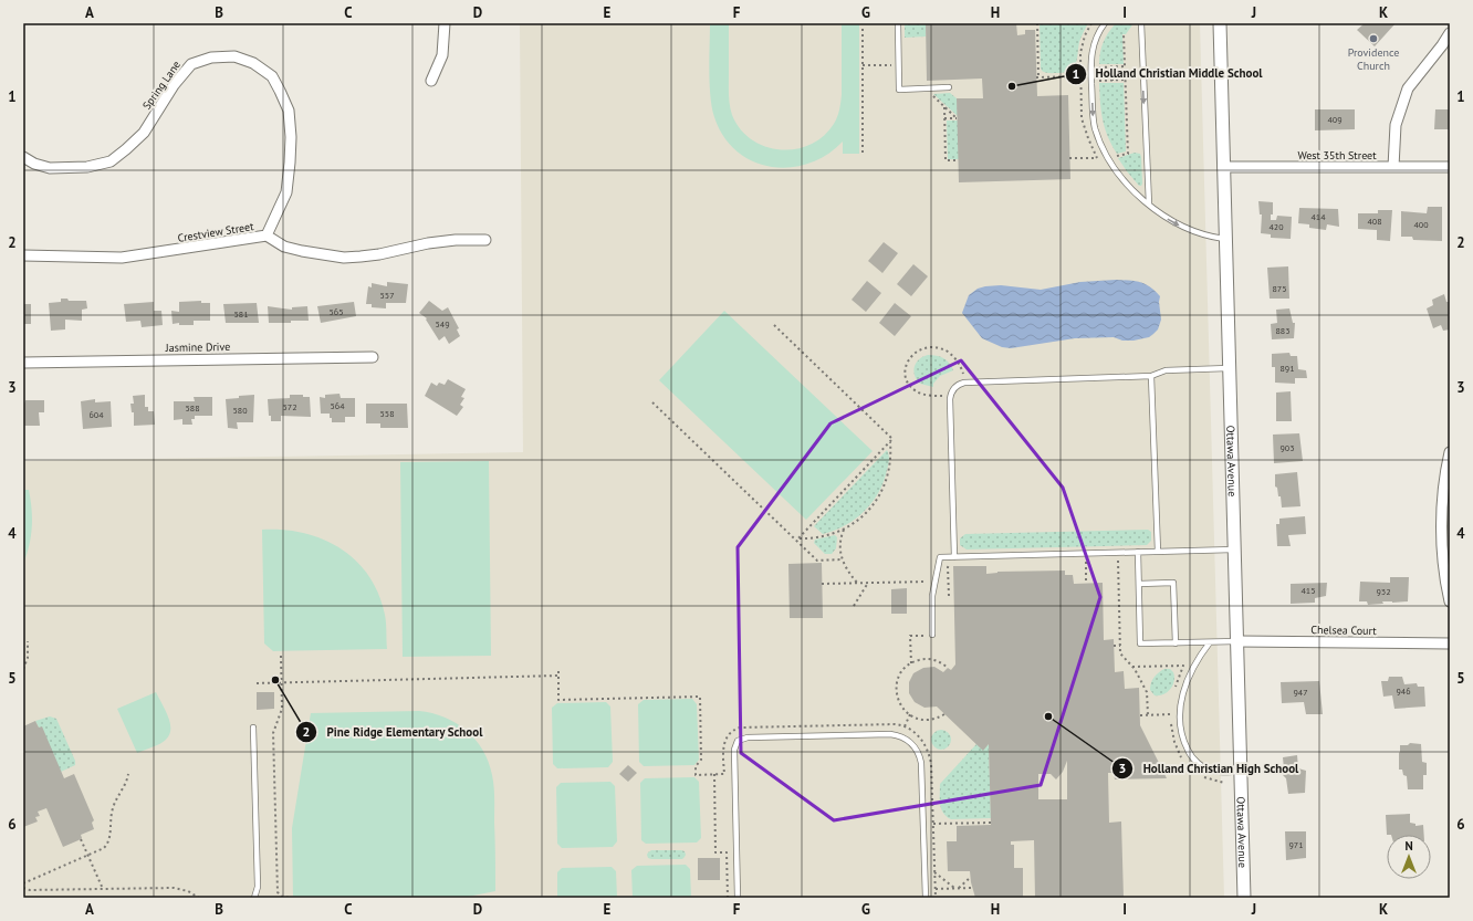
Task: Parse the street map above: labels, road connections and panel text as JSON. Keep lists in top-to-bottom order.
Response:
{
  "streets": {
    "street": [
      "Spring Lane",
      "West 35th Street",
      "Crestview Street",
      "Jasmine Drive",
      "Ottawa Avenue",
      "Chelsea Court"
    ]
  },
  "crossings": [
    ["Spring Lane", "Crestview Street"],
    ["West 35th Street", "Ottawa Avenue"],
    ["Ottawa Avenue", "Chelsea Court"]
  ],
  "places": [
    "Providence Church",
    "Holland Christian Middle School",
    "Pine Ridge Elementary School",
    "Holland Christian High School"
  ],
  "house_numbers": [
    "409",
    "414",
    "408",
    "400",
    "420",
    "875",
    "557",
    "565",
    "581",
    "549",
    "883",
    "891",
    "564",
    "572",
    "588",
    "580",
    "558",
    "604",
    "903",
    "415",
    "932",
    "946",
    "947",
    "971"
  ],
  "north": "top",
  "grid": {
    "columns": [
      "A",
      "B",
      "C",
      "D",
      "E",
      "F",
      "G",
      "H",
      "I",
      "J",
      "K"
    ],
    "rows": [
      "1",
      "2",
      "3",
      "4",
      "5",
      "6"
    ]
  }
}
